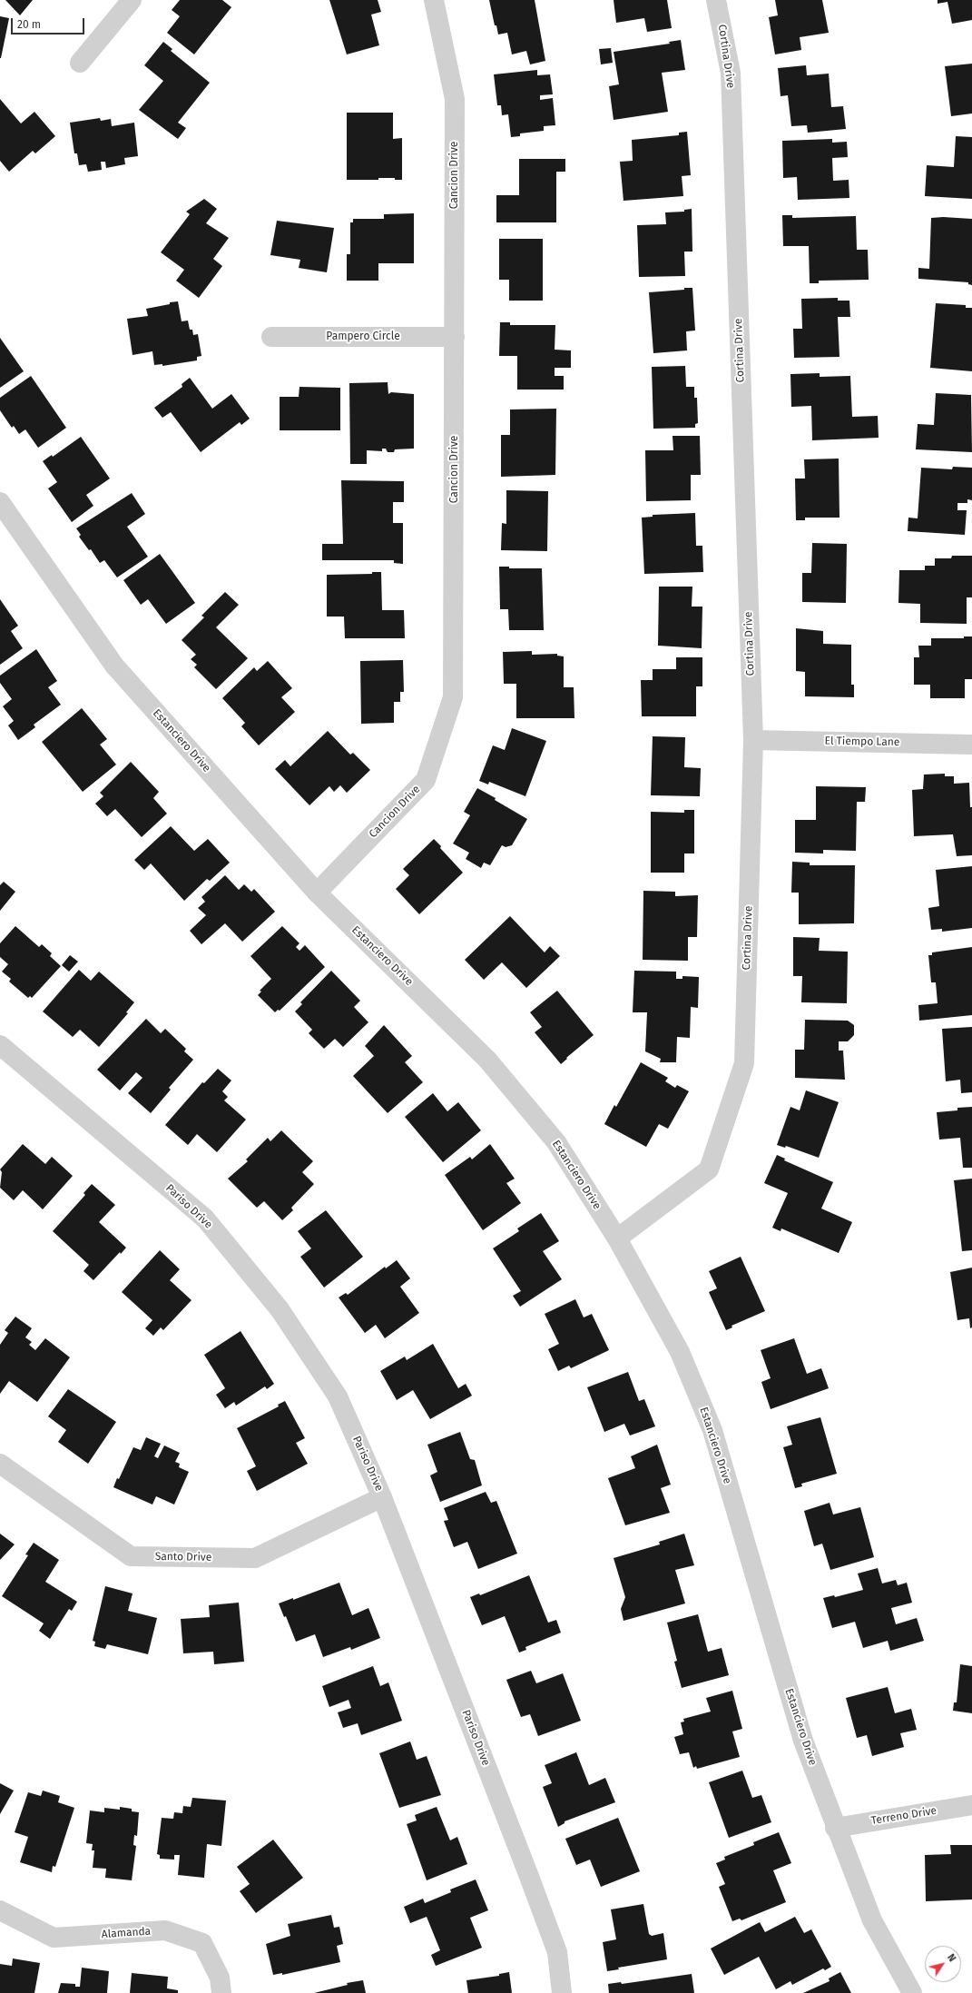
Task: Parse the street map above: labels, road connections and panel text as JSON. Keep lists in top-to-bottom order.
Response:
{
  "streets": {
    "street": [
      "Cortina Drive",
      "Cancion Drive",
      "Pampero Circle",
      "Estanciero Drive",
      "El Tiempo Lane",
      "Pariso Drive",
      "Santo Drive",
      "Terreno Drive",
      "Alamanda"
    ]
  },
  "crossings": [
    ["Cortina Drive", "Estanciero Drive"],
    ["Cortina Drive", "El Tiempo Lane"],
    ["Cancion Drive", "Pampero Circle"],
    ["Cancion Drive", "Estanciero Drive"],
    ["Estanciero Drive", "Terreno Drive"],
    ["Pariso Drive", "Santo Drive"]
  ],
  "scale_bar": "20 m",
  "north": "top right"
}
